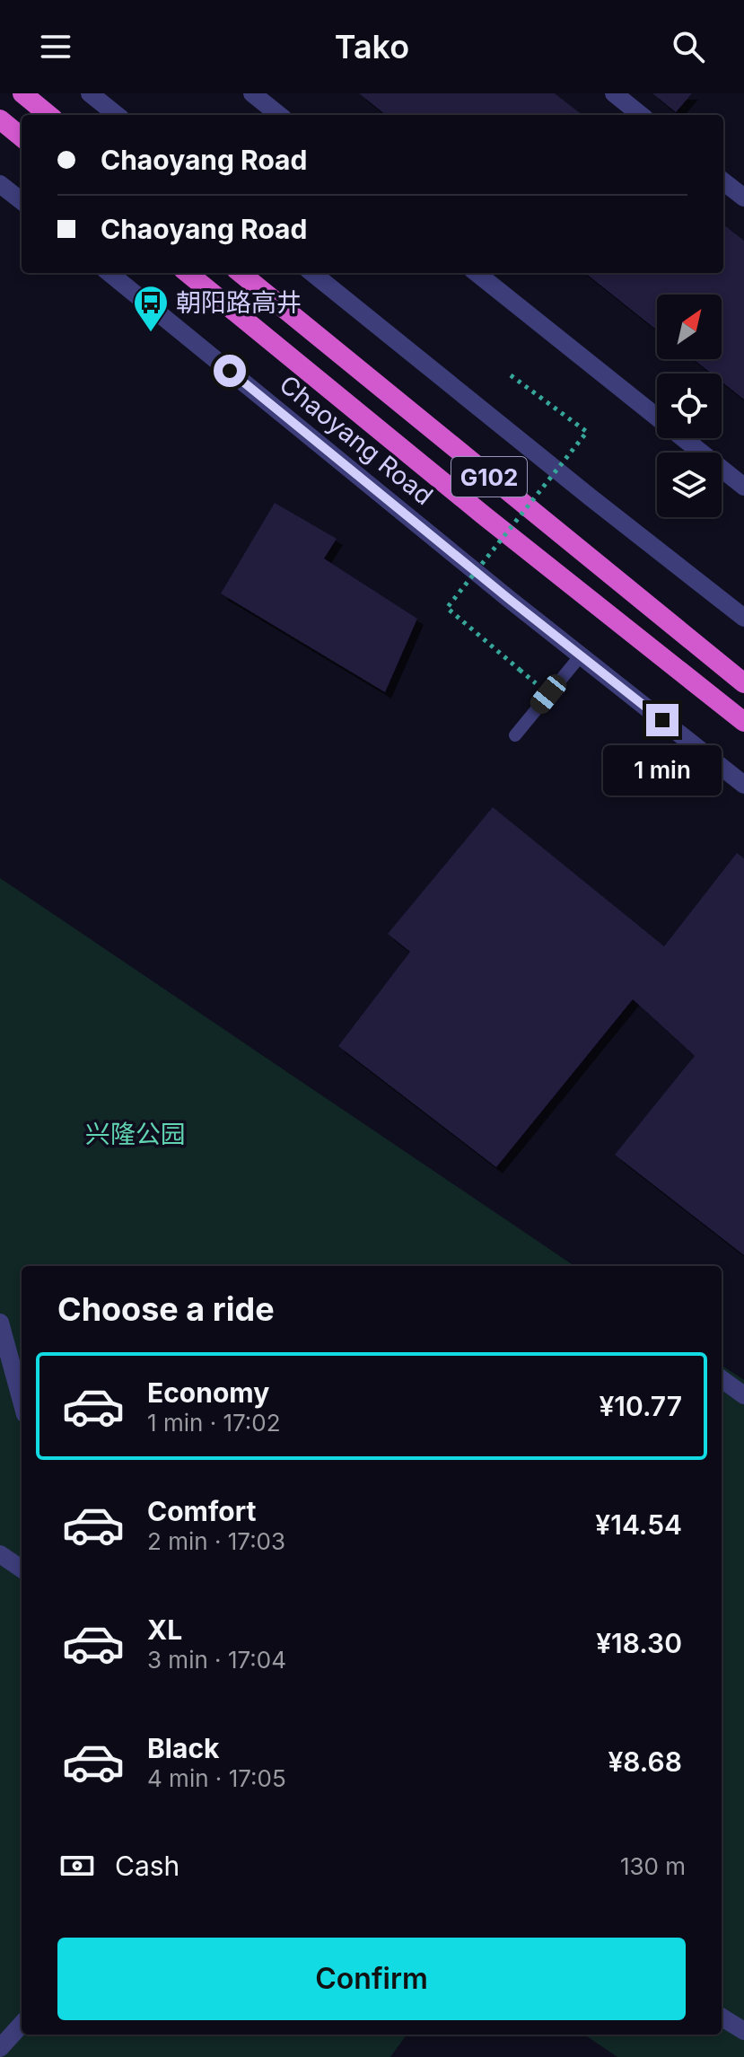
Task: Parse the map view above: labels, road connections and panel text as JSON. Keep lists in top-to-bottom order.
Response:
{
  "streets": {
    "highway": ["Chaoyang Road", "G102"]
  },
  "parks": ["兴隆公园"],
  "places": {
    "bus stop": ["朝阳路高井"]
  },
  "north": "top right",
  "page": {
    "header": "Tako",
    "banner": ["Chaoyang Road", "Chaoyang Road"],
    "bubble": "1 min",
    "heading": "Choose a ride",
    "list": [
      {
        "name": "Economy",
        "note": "1 min · 17:02",
        "value": "¥10.77"
      },
      {
        "name": "Comfort",
        "note": "2 min · 17:03",
        "value": "¥14.54"
      },
      {
        "name": "XL",
        "note": "3 min · 17:04",
        "value": "¥18.30"
      },
      {
        "name": "Black",
        "note": "4 min · 17:05",
        "value": "¥8.68"
      }
    ],
    "pay": ["Cash", "130 m"],
    "buttons": "Confirm"
  }
}
